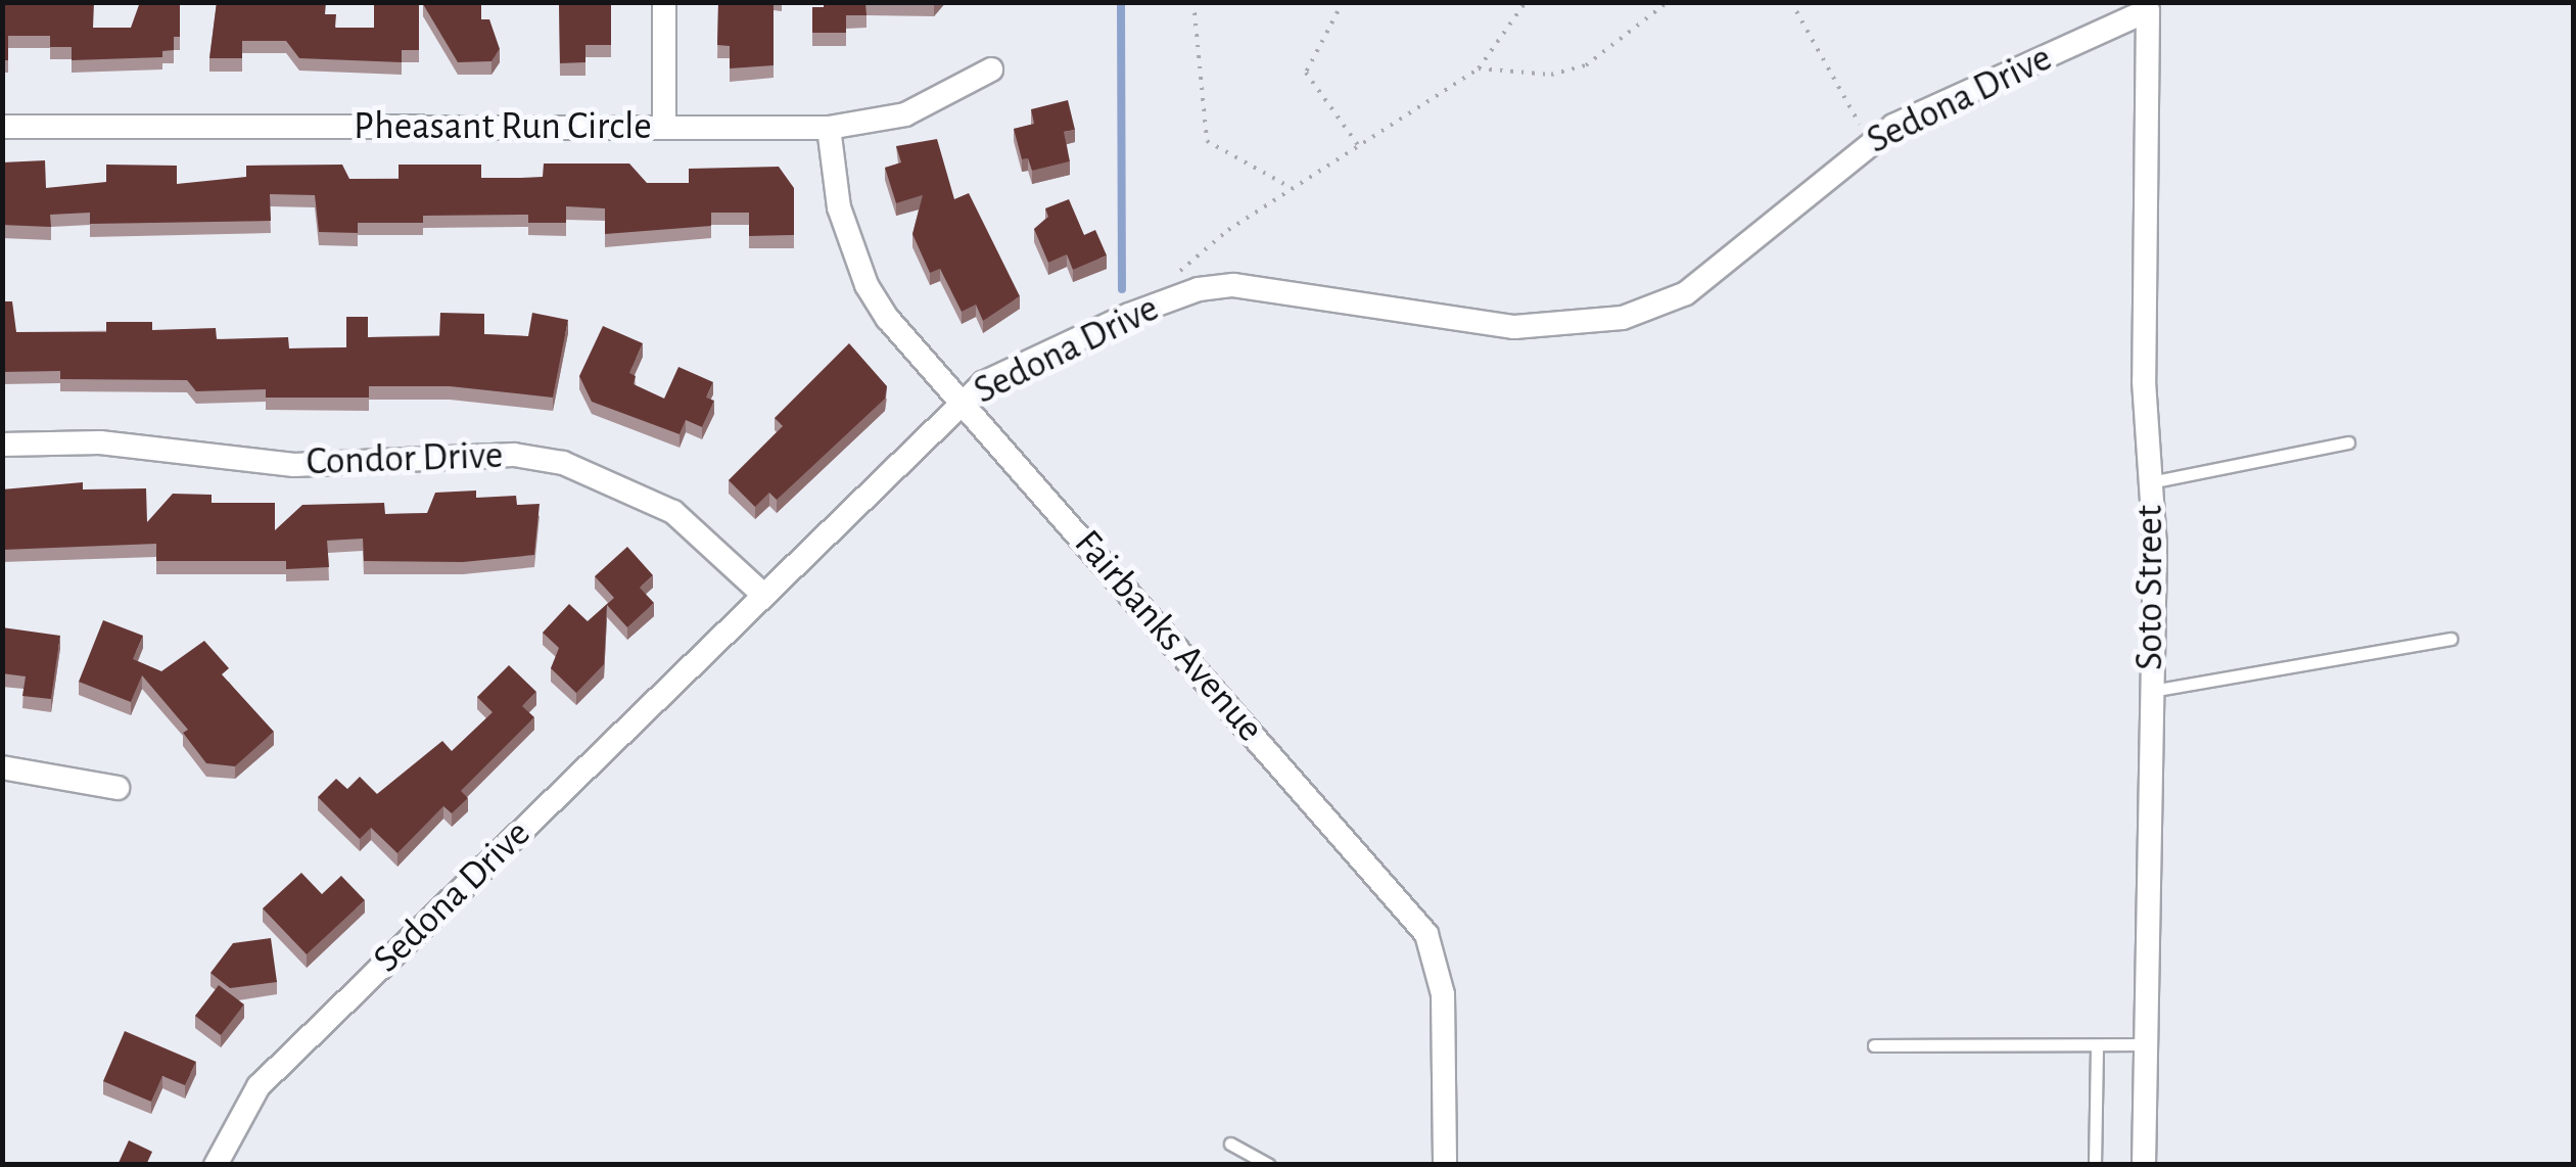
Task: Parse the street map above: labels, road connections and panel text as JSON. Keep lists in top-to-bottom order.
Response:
{
  "streets": {
    "street": [
      "Sedona Drive",
      "Pheasant Run Circle",
      "Condor Drive",
      "Soto Street",
      "Fairbanks Avenue"
    ]
  },
  "crossings": [
    ["Sedona Drive", "Condor Drive"],
    ["Sedona Drive", "Soto Street"],
    ["Sedona Drive", "Fairbanks Avenue"],
    ["Pheasant Run Circle", "Fairbanks Avenue"]
  ]
}
